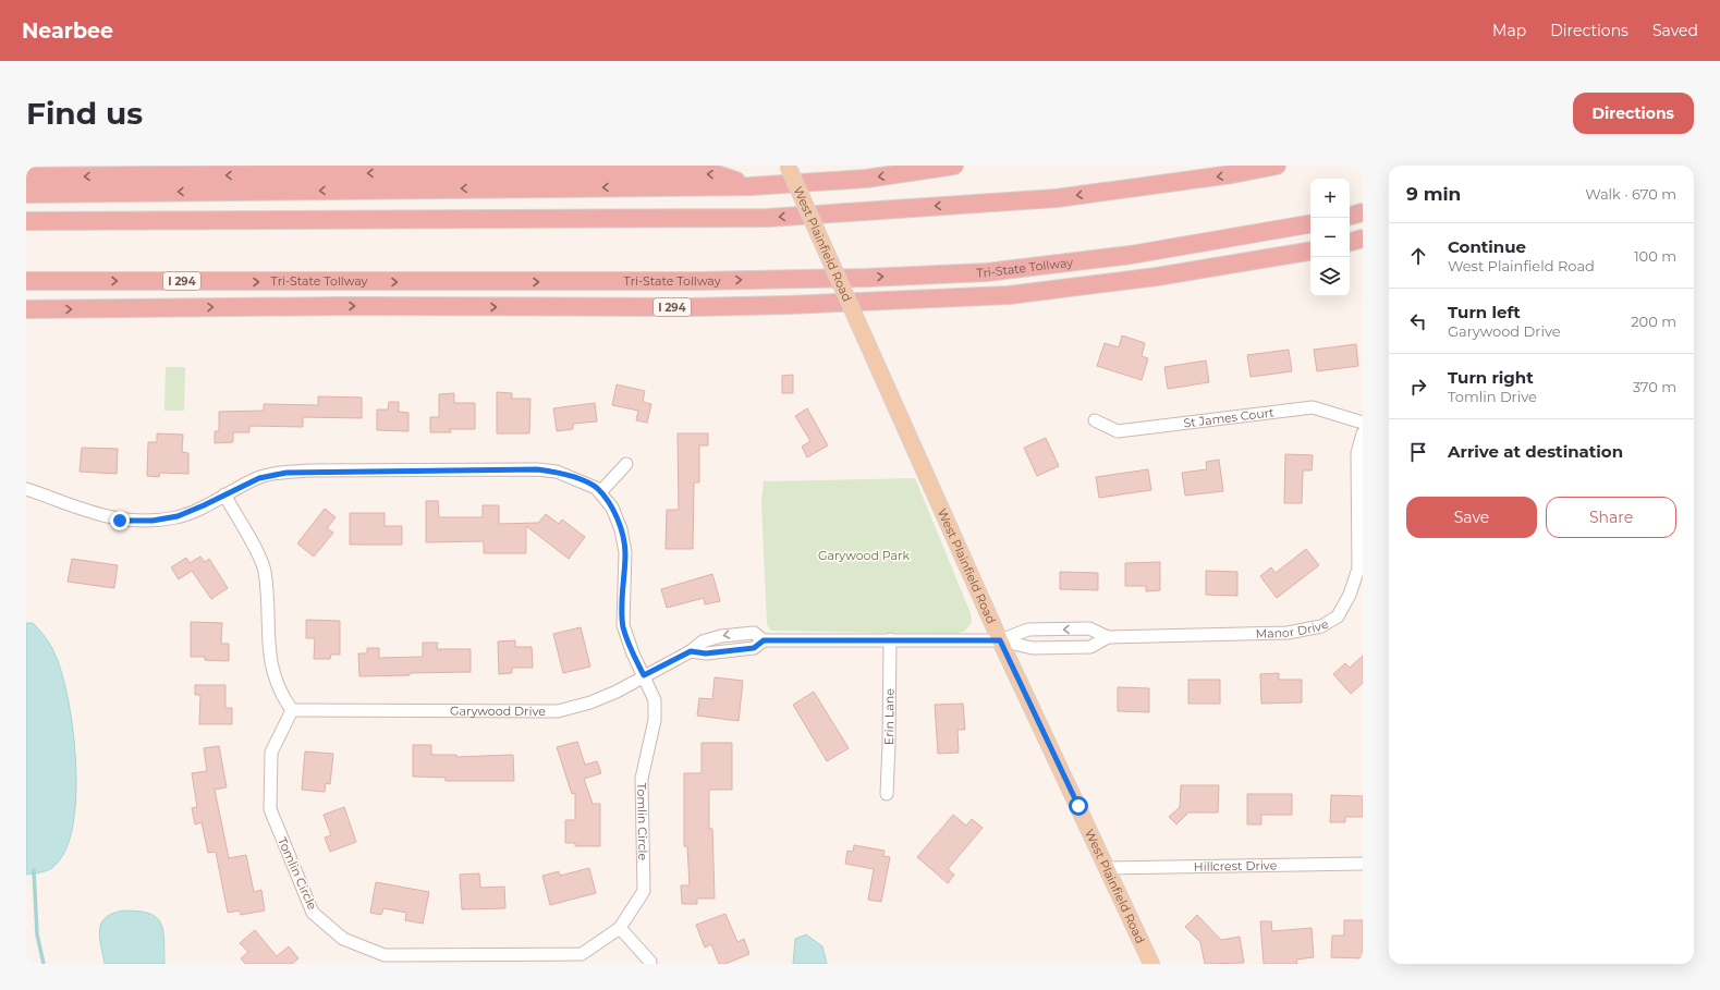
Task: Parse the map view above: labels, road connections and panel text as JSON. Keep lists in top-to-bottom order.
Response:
{
  "streets": {
    "highway": ["Tri-State Tollway", "I 294"],
    "main road": ["West Plainfield Road"],
    "street": [
      "St James Court",
      "Manor Drive",
      "Garywood Drive",
      "Erin Lane",
      "Tomlin Circle",
      "Hillcrest Drive"
    ]
  },
  "crossings": [
    ["West Plainfield Road", "Manor Drive"],
    ["West Plainfield Road", "Garywood Drive"],
    ["West Plainfield Road", "Hillcrest Drive"],
    ["Manor Drive", "Garywood Drive"],
    ["Garywood Drive", "Erin Lane"],
    ["Garywood Drive", "Tomlin Circle"]
  ],
  "parks": ["Garywood Park"],
  "page": {
    "header": "Nearbee",
    "nav": ["Map", "Directions", "Saved"],
    "buttons": [
      "Directions",
      ["Save", "Share"]
    ],
    "title": "Find us",
    "heading": ["9 min", "Walk · 670 m"],
    "map_buttons": ["+", "−"],
    "list": [
      ["Continue", "West Plainfield Road", "100 m"],
      ["Turn left", "Garywood Drive", "200 m"],
      ["Turn right", "Tomlin Drive", "370 m"],
      "Arrive at destination"
    ]
  }
}
